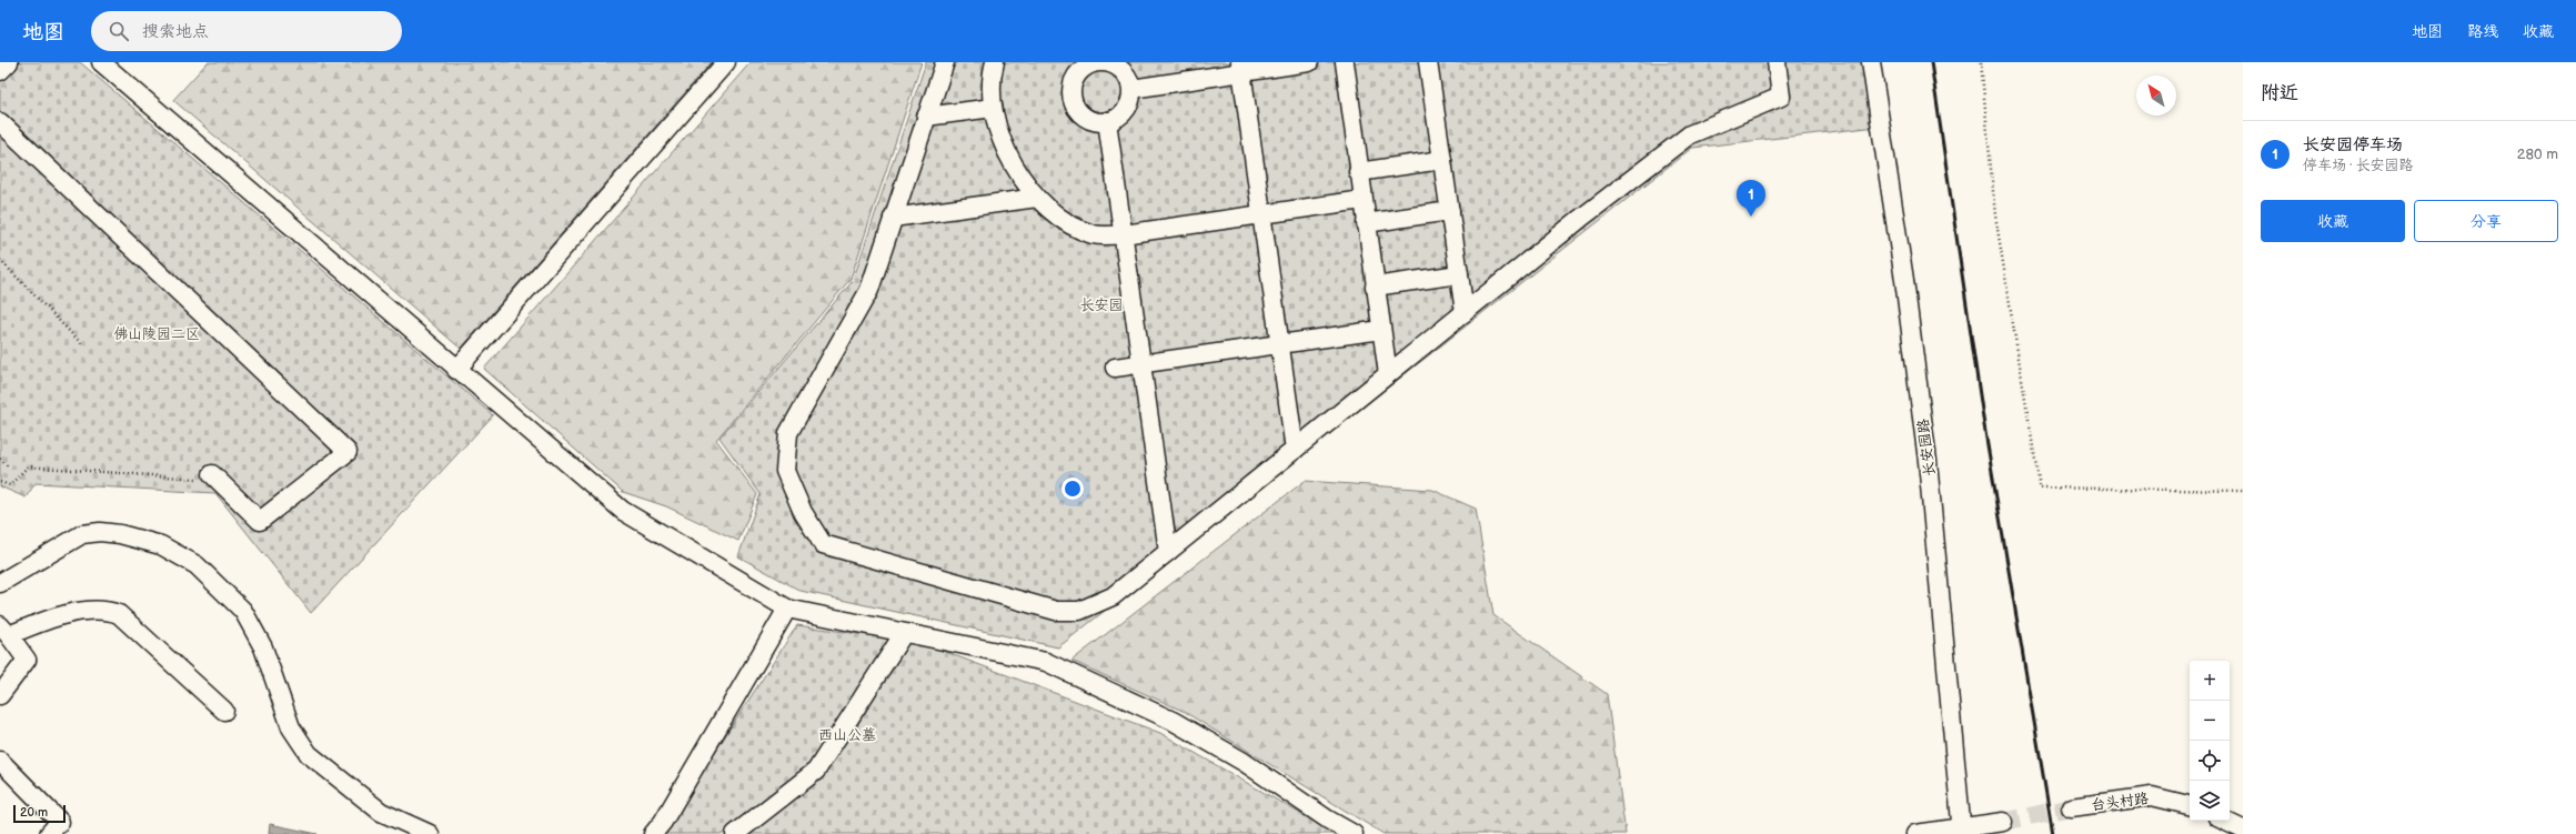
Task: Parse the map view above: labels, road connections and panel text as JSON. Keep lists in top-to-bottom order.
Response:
{
  "streets": {
    "street": ["长安园路", "台头村路"]
  },
  "parks": ["长安园", "佛山陵园二区", "西山公墓"],
  "scale_bar": "20 m",
  "north": "top left",
  "page": {
    "header": "地图",
    "search": "搜索地点",
    "nav": ["地图", "路线", "收藏"],
    "heading": "附近",
    "list": [
      {
        "mark": "1",
        "name": "长安园停车场",
        "note": "停车场 · 长安园路",
        "value": "280 m"
      }
    ],
    "pins": "1",
    "buttons": ["收藏", "分享"],
    "map_buttons": ["+", "−"],
    "scale": "20 m"
  }
}
